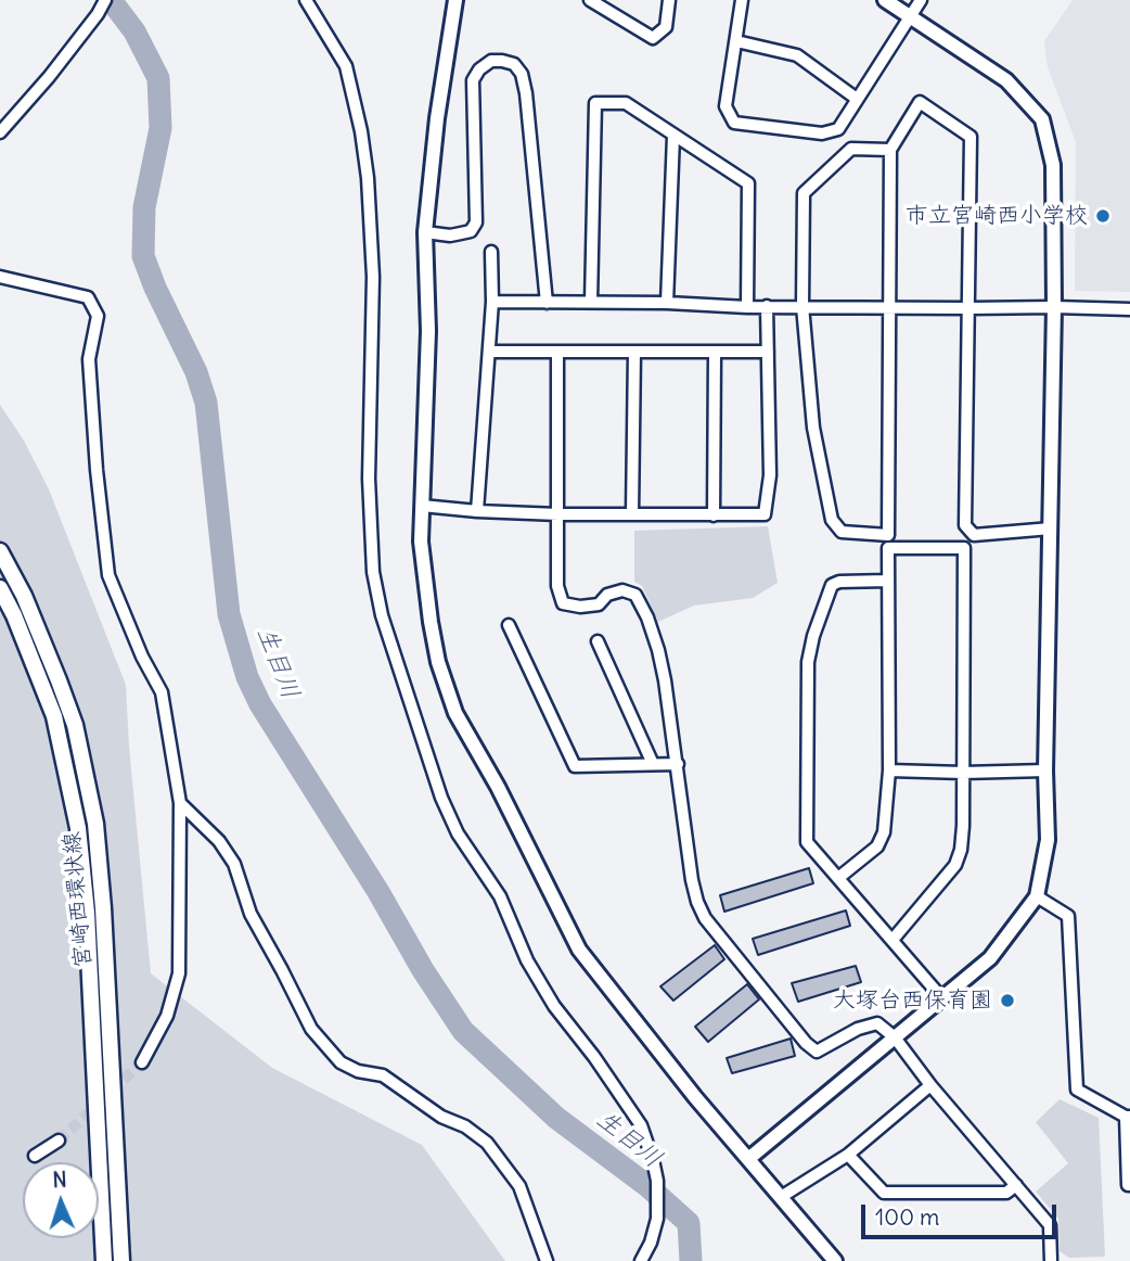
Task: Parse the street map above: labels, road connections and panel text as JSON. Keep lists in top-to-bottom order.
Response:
{
  "streets": {
    "main road": ["宮崎西環状線"]
  },
  "water": ["生目川"],
  "places": ["市立宮崎西小学校", "大塚台西保育園"],
  "scale_bar": "100 m",
  "north": "top"
}
